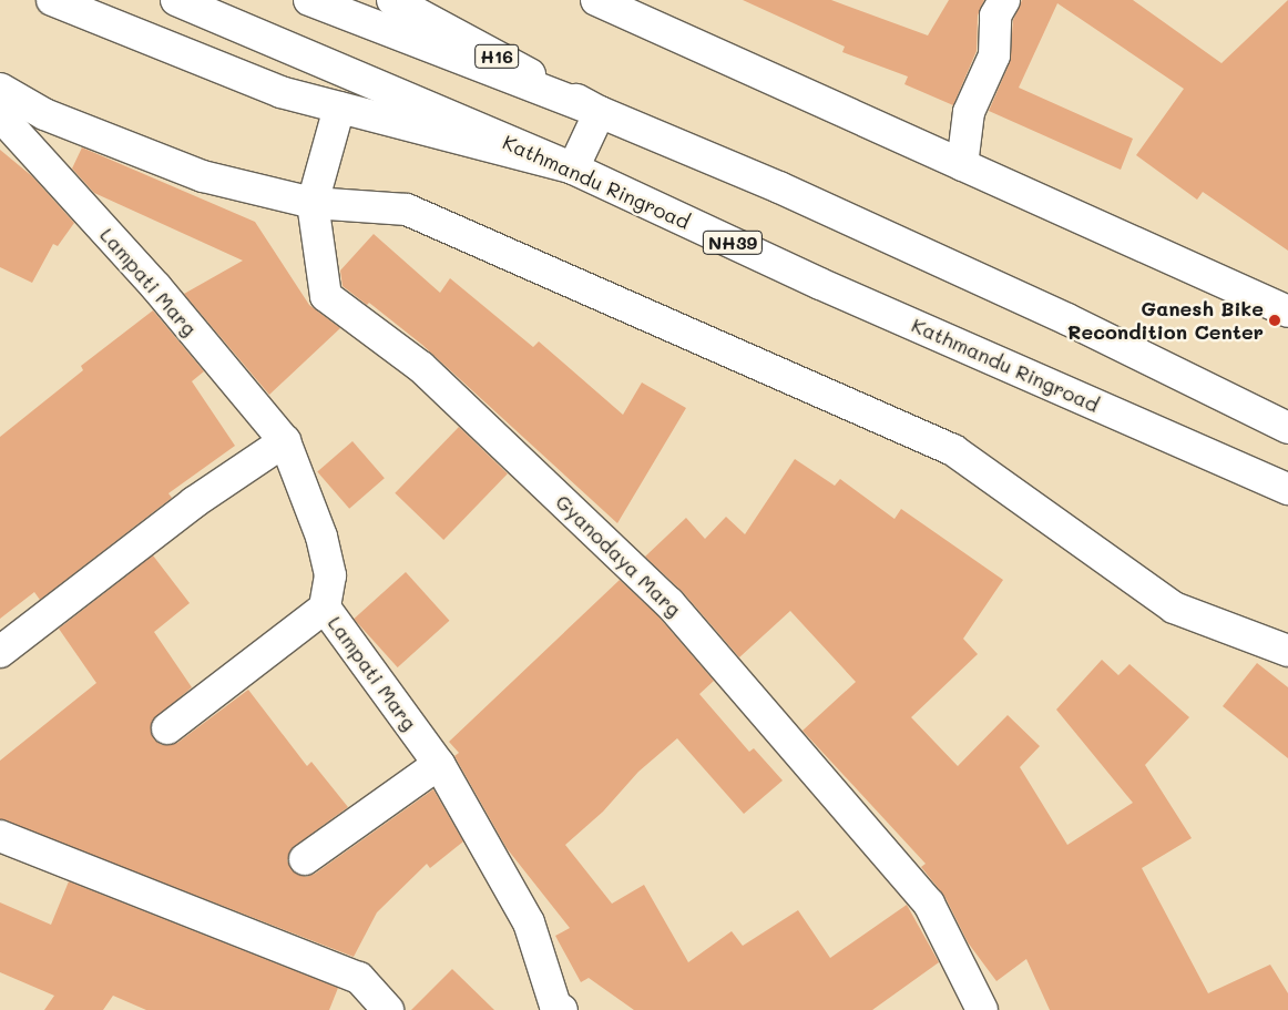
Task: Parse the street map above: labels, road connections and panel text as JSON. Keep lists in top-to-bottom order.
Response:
{
  "streets": {
    "main road": [
      "H16",
      "Kathmandu Ringroad",
      "NH39",
      "Lampati Marg",
      "Gyanodaya Marg"
    ]
  },
  "places": ["Ganesh Bike Recondition Center"]
}
